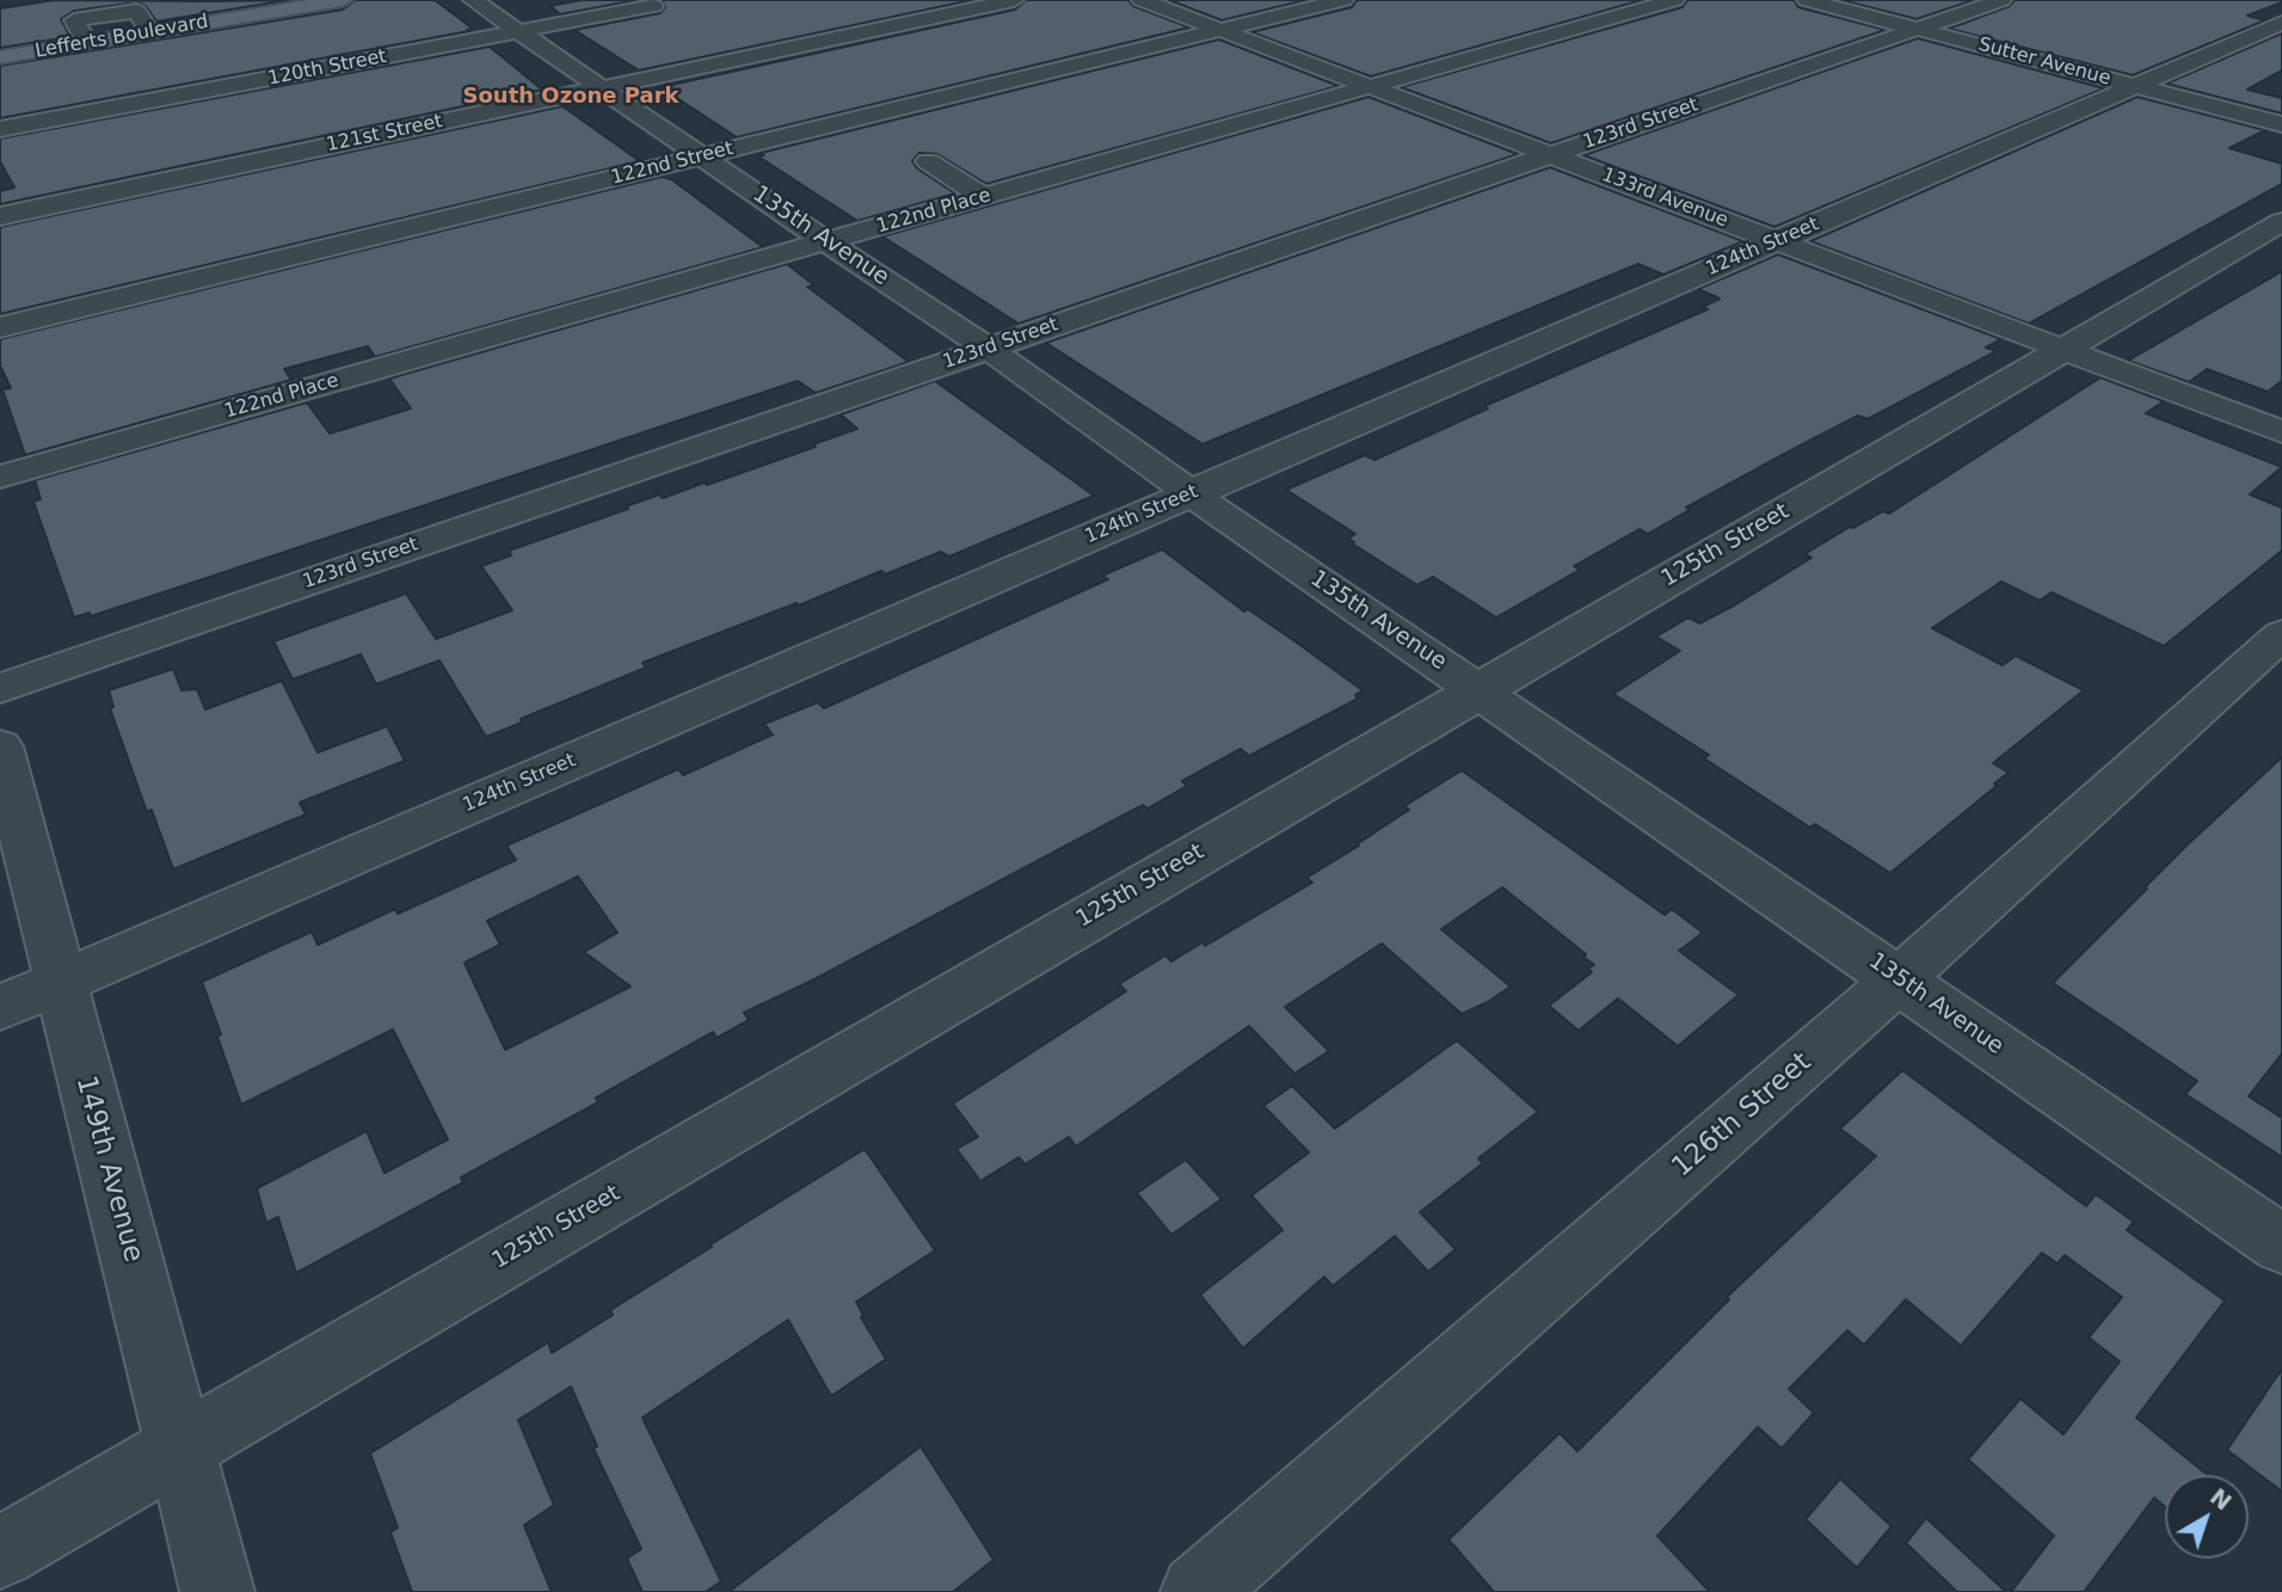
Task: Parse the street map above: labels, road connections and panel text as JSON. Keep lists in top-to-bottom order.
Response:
{
  "streets": {
    "main road": ["Lefferts Boulevard"],
    "street": [
      "Sutter Avenue",
      "120th Street",
      "123rd Street",
      "121st Street",
      "122nd Street",
      "133rd Avenue",
      "122nd Place",
      "135th Avenue",
      "124th Street",
      "125th Street",
      "126th Street",
      "149th Avenue"
    ]
  },
  "crossings": [
    ["Sutter Avenue", "123rd Street"],
    ["Sutter Avenue", "124th Street"],
    ["120th Street", "135th Avenue"],
    ["123rd Street", "133rd Avenue"],
    ["123rd Street", "135th Avenue"],
    ["121st Street", "135th Avenue"],
    ["122nd Street", "133rd Avenue"],
    ["122nd Street", "135th Avenue"],
    ["133rd Avenue", "122nd Place"],
    ["133rd Avenue", "124th Street"],
    ["133rd Avenue", "125th Street"],
    ["122nd Place", "135th Avenue"],
    ["135th Avenue", "124th Street"],
    ["135th Avenue", "125th Street"],
    ["135th Avenue", "126th Street"],
    ["124th Street", "149th Avenue"],
    ["125th Street", "149th Avenue"]
  ],
  "districts": ["South Ozone Park"],
  "north": "top right"
}
